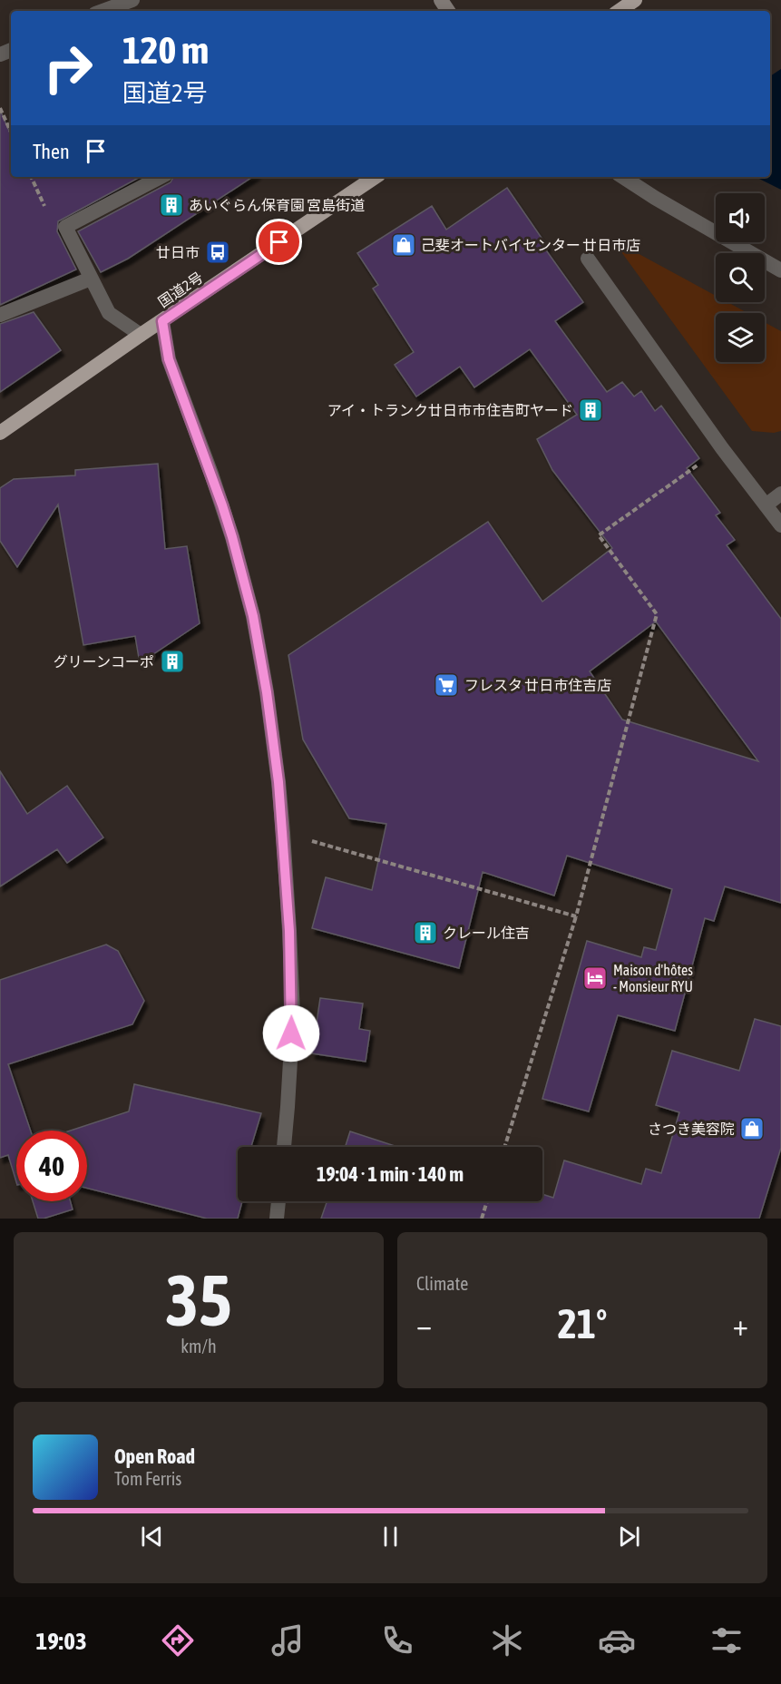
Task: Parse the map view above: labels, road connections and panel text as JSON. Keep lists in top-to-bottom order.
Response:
{
  "streets": {
    "highway": ["国道2号"]
  },
  "places": {
    "building": [
      "あいぐらん保育園 宮島街道",
      "アイ・トランク廿日市市住吉町ヤード",
      "グリーンコーポ",
      "クレール住吉"
    ],
    "shop": ["己斐オートバイセンター 廿日市店", "さつき美容院"],
    "bus stop": ["廿日市"],
    "supermarket": ["フレスタ 廿日市住吉店"],
    "hotel": ["Maison d'hôtes - Monsieur RYU"]
  },
  "page": {
    "turn": ["120 m", "国道2号"],
    "then": "Then",
    "limit": "40",
    "trip": "19:04 · 1 min · 140 m",
    "tile": [
      ["35", "km/h"],
      "Climate"
    ],
    "heat": ["−", "21°", "+"],
    "song": ["Open Road", "Tom Ferris"],
    "tabs": "19:03"
  }
}
